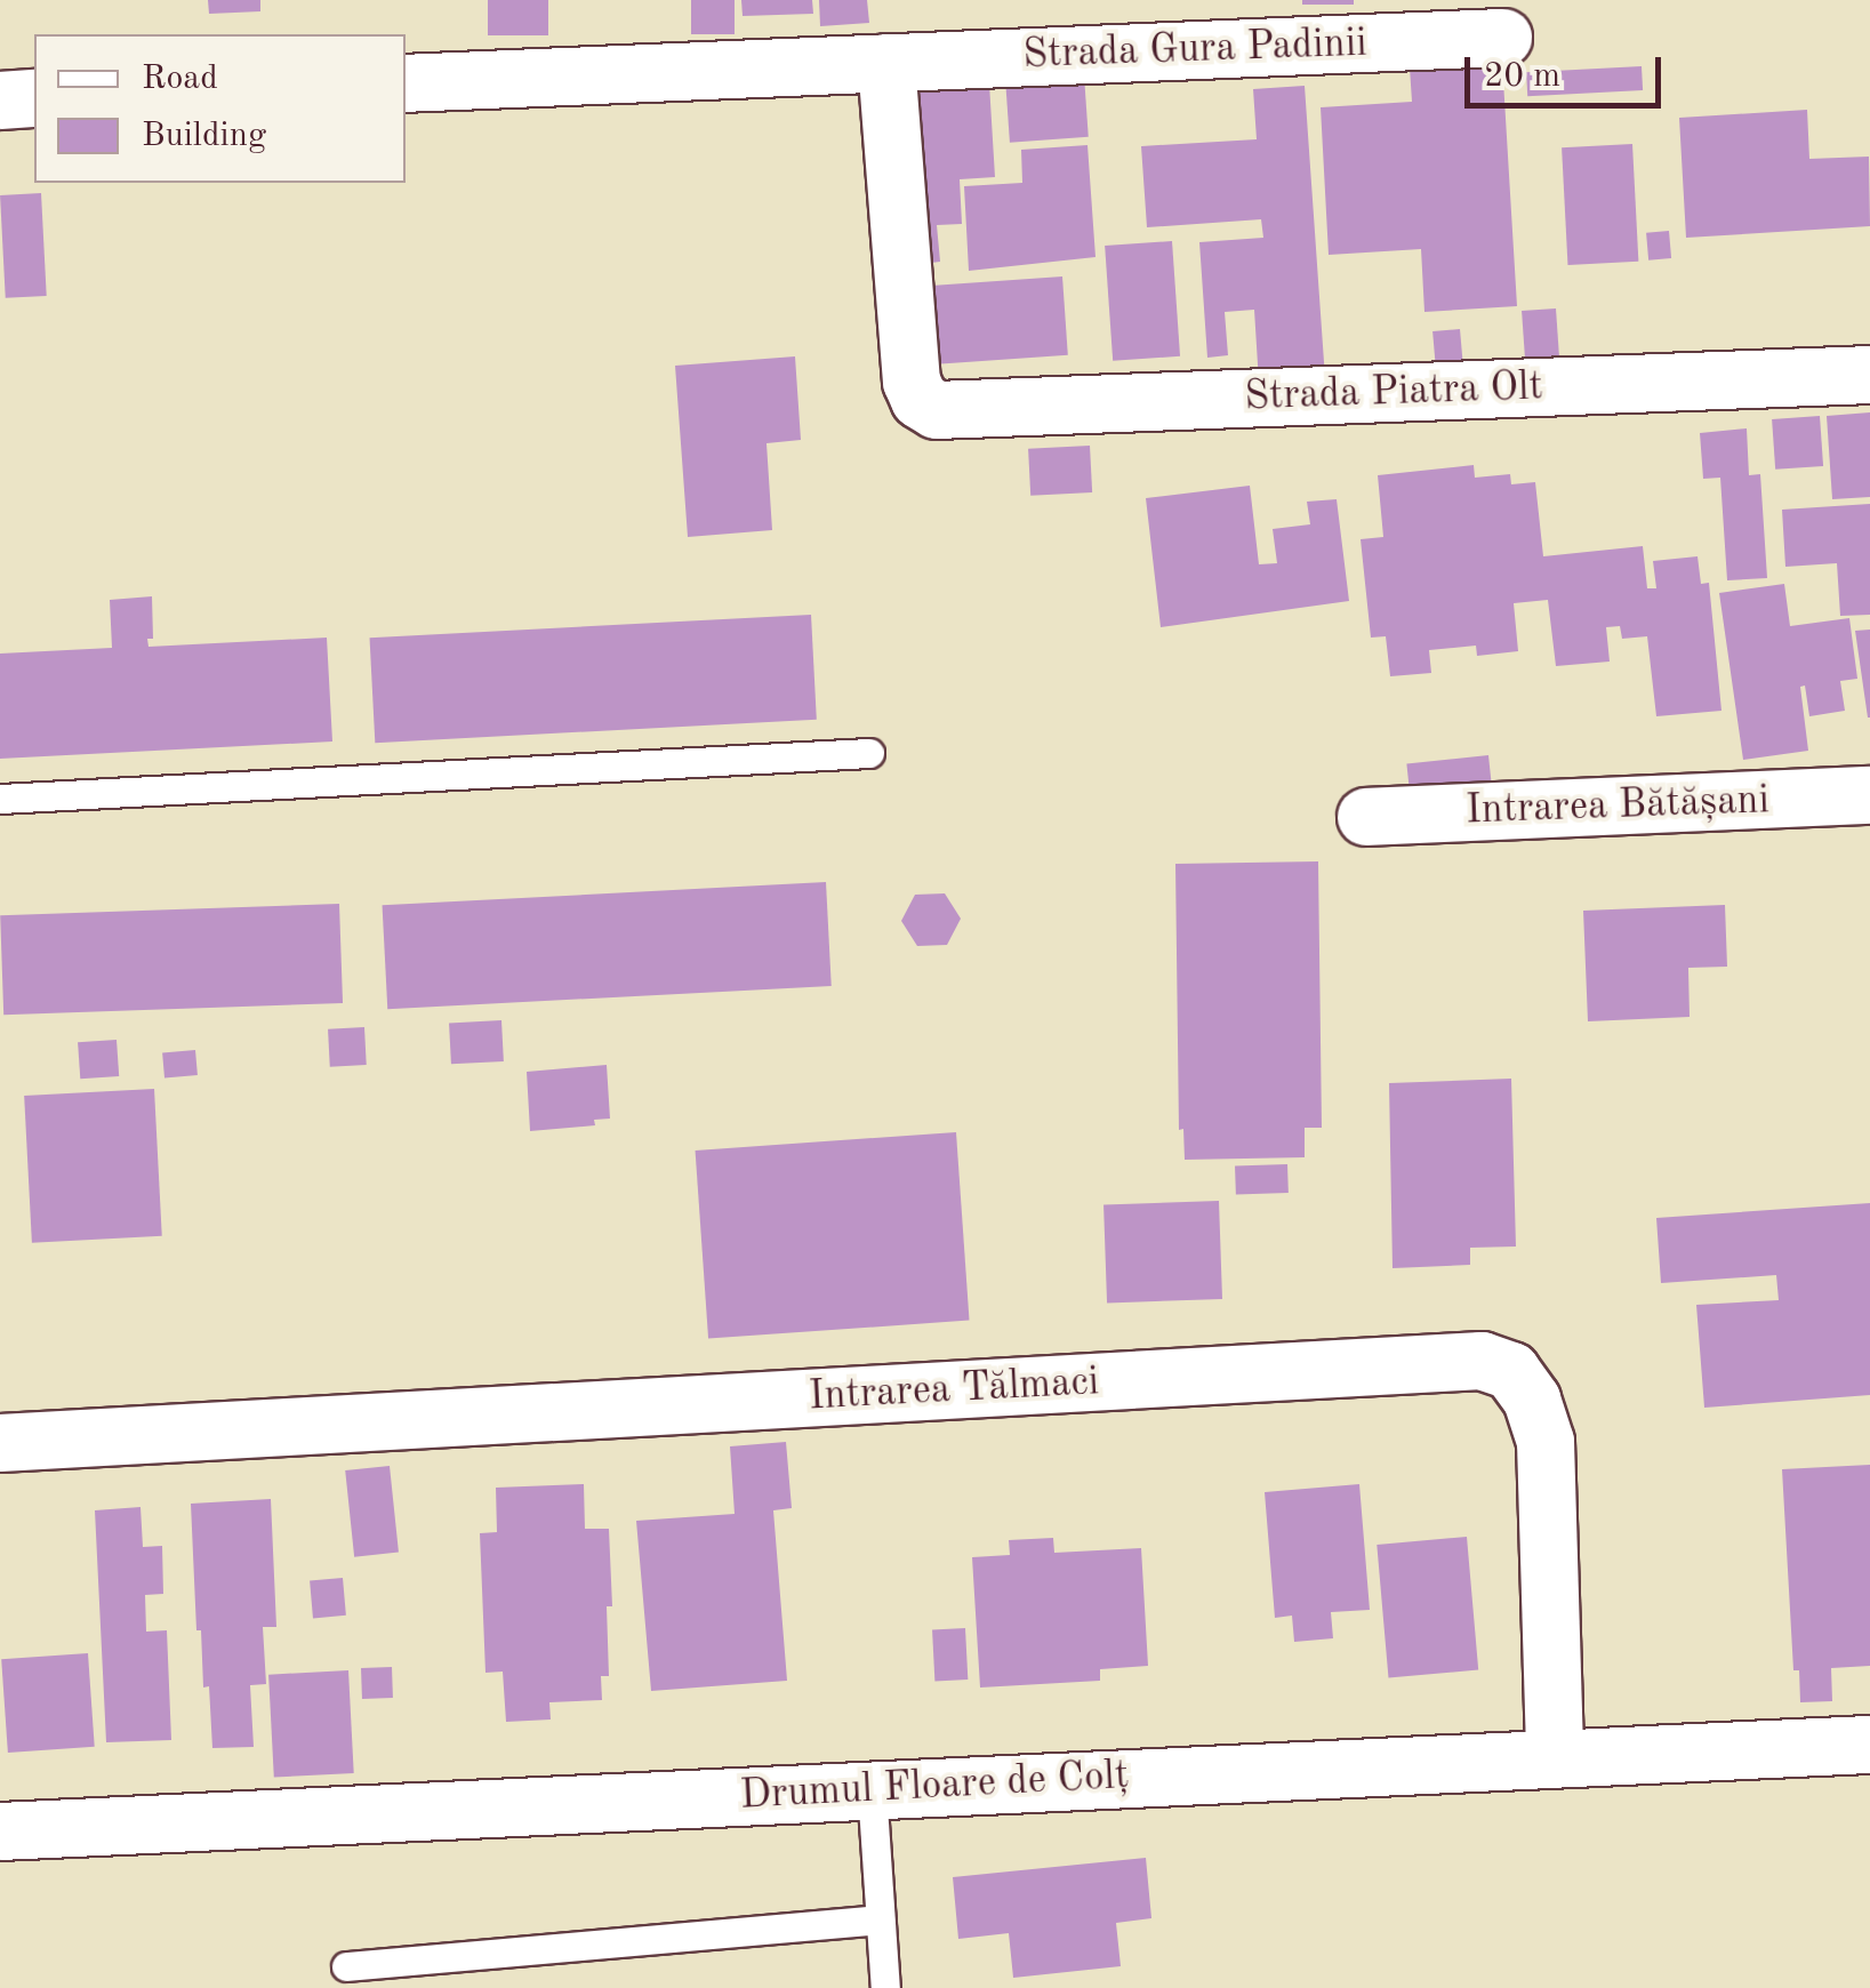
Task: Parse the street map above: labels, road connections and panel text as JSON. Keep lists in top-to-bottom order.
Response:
{
  "streets": {
    "street": [
      "Strada Gura Padinii",
      "Strada Piatra Olt",
      "Intrarea Bătășani",
      "Intrarea Tălmaci",
      "Drumul Floare de Colț"
    ]
  },
  "crossings": [
    ["Strada Gura Padinii", "Strada Piatra Olt"],
    ["Intrarea Tălmaci", "Drumul Floare de Colț"]
  ],
  "legend": ["Road", "Building"],
  "scale_bar": "20 m"
}
